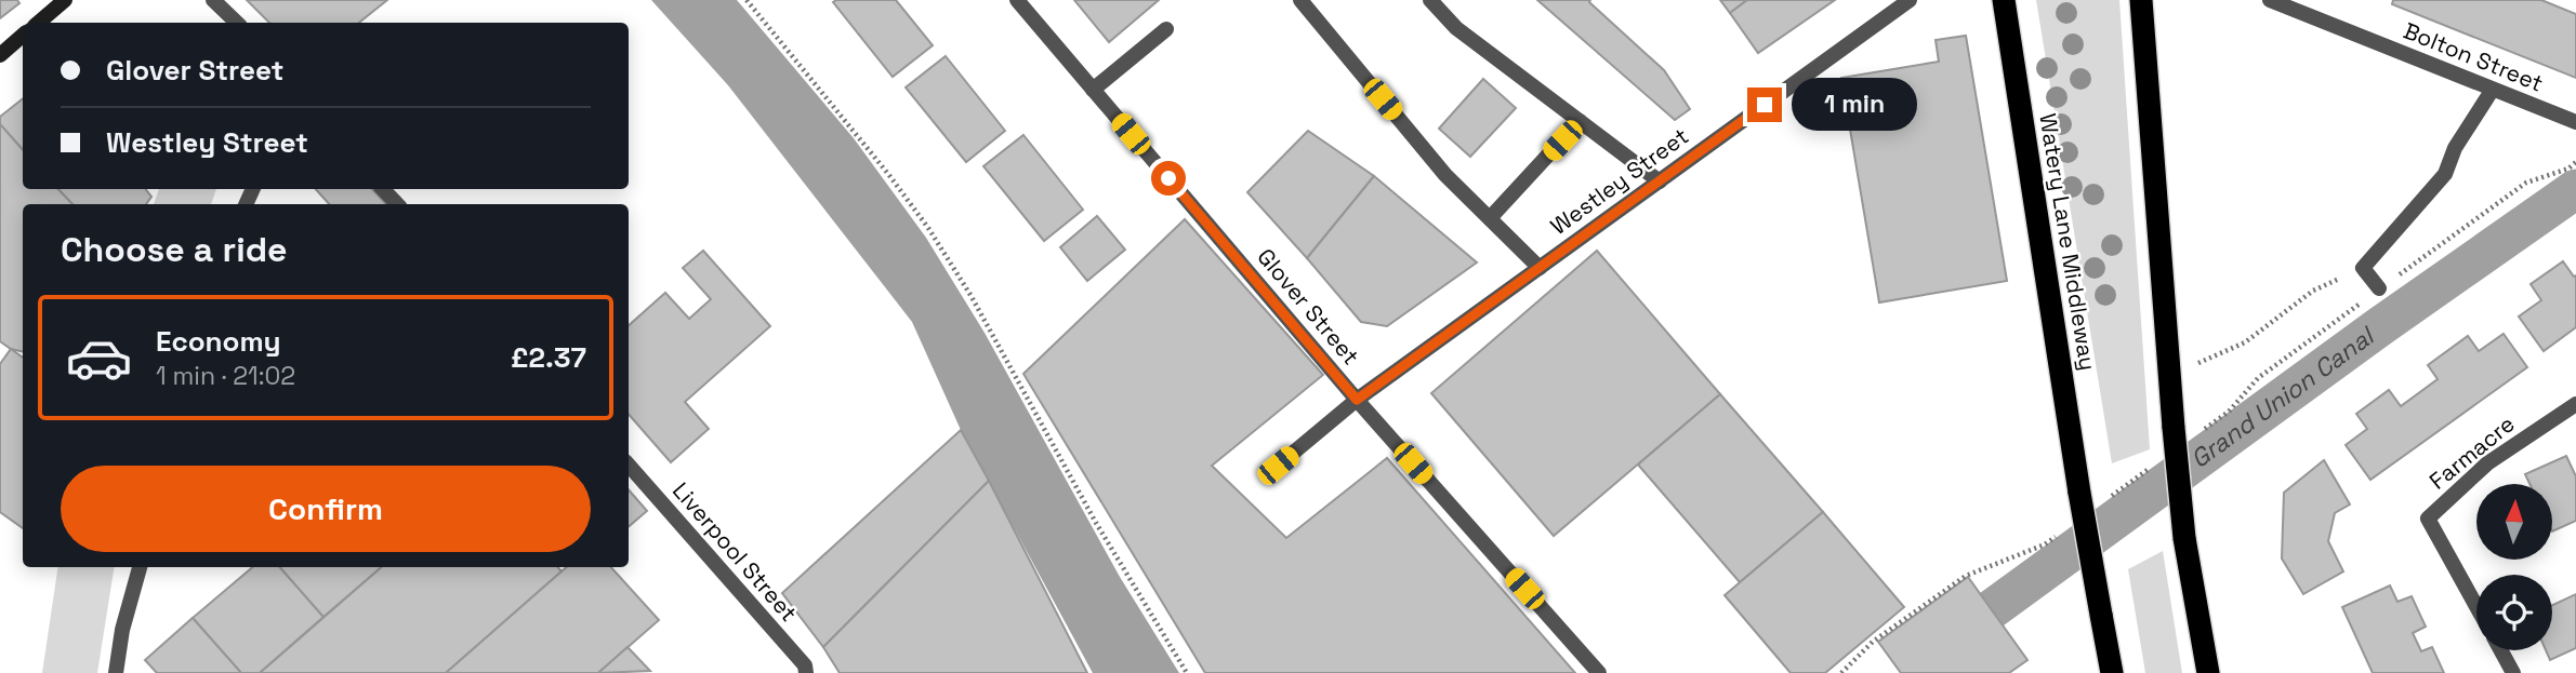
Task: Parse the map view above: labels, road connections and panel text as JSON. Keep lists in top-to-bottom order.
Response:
{
  "streets": {
    "highway": ["Watery Lane Middleway"],
    "street": [
      "Bolton Street",
      "Westley Street",
      "Glover Street",
      "Farmacre",
      "Liverpool Street"
    ]
  },
  "crossings": [
    ["Westley Street", "Glover Street"]
  ],
  "water": ["Grand Union Canal"],
  "north": "top",
  "page": {
    "banner": ["Glover Street", "Westley Street"],
    "bubble": "1 min",
    "heading": "Choose a ride",
    "list": [
      {
        "name": "Economy",
        "note": "1 min · 21:02",
        "value": "£2.37"
      }
    ],
    "buttons": "Confirm"
  }
}
